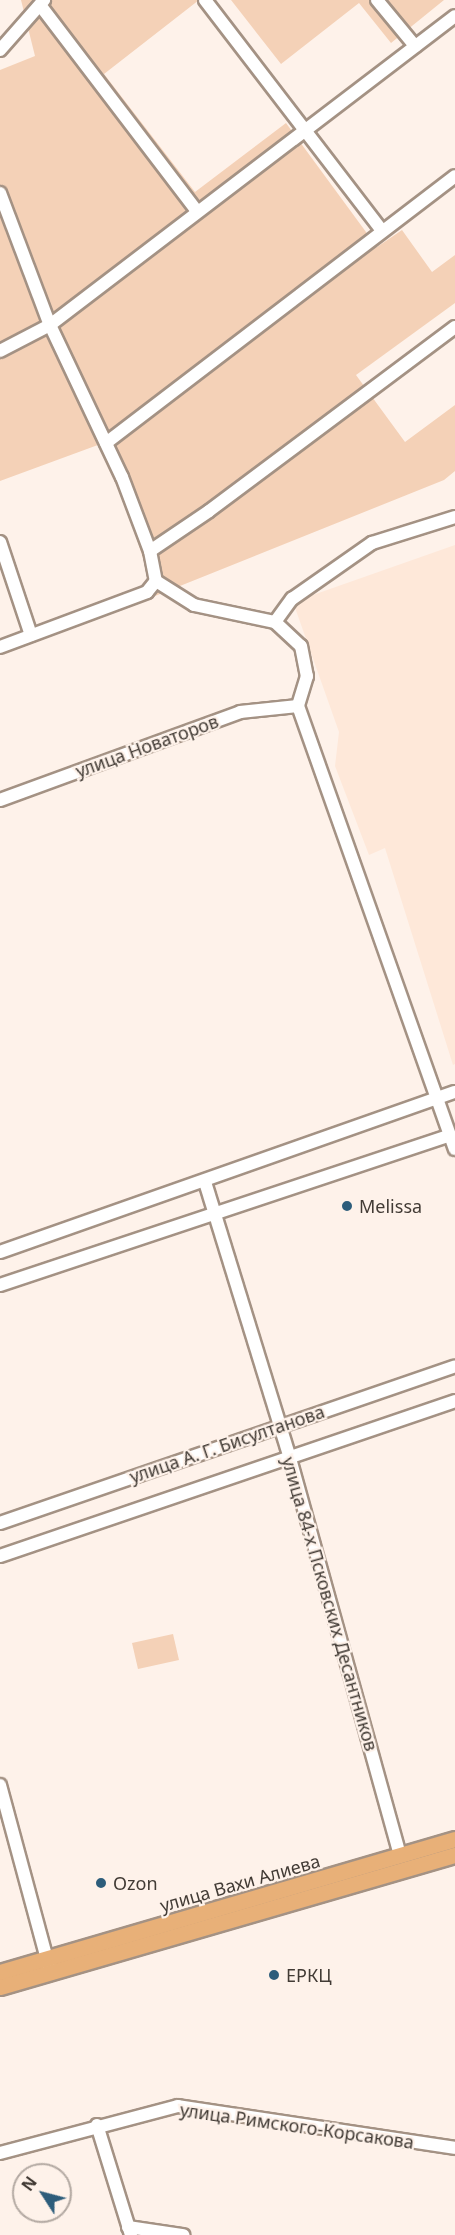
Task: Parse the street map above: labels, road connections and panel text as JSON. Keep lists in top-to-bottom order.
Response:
{
  "streets": {
    "main road": ["улица Вахи Алиева"],
    "street": [
      "улица Новаторов",
      "улица А. Г. Бисултанова",
      "улица 84-х Псковских Десантников",
      "улица Римского-Корсакова"
    ]
  },
  "crossings": [
    ["улица А. Г. Бисултанова", "улица 84-х Псковских Десантников"],
    ["улица 84-х Псковских Десантников", "улица Вахи Алиева"]
  ],
  "places": ["Melissa", "Ozon", "ЕРКЦ"],
  "north": "top left"
}
